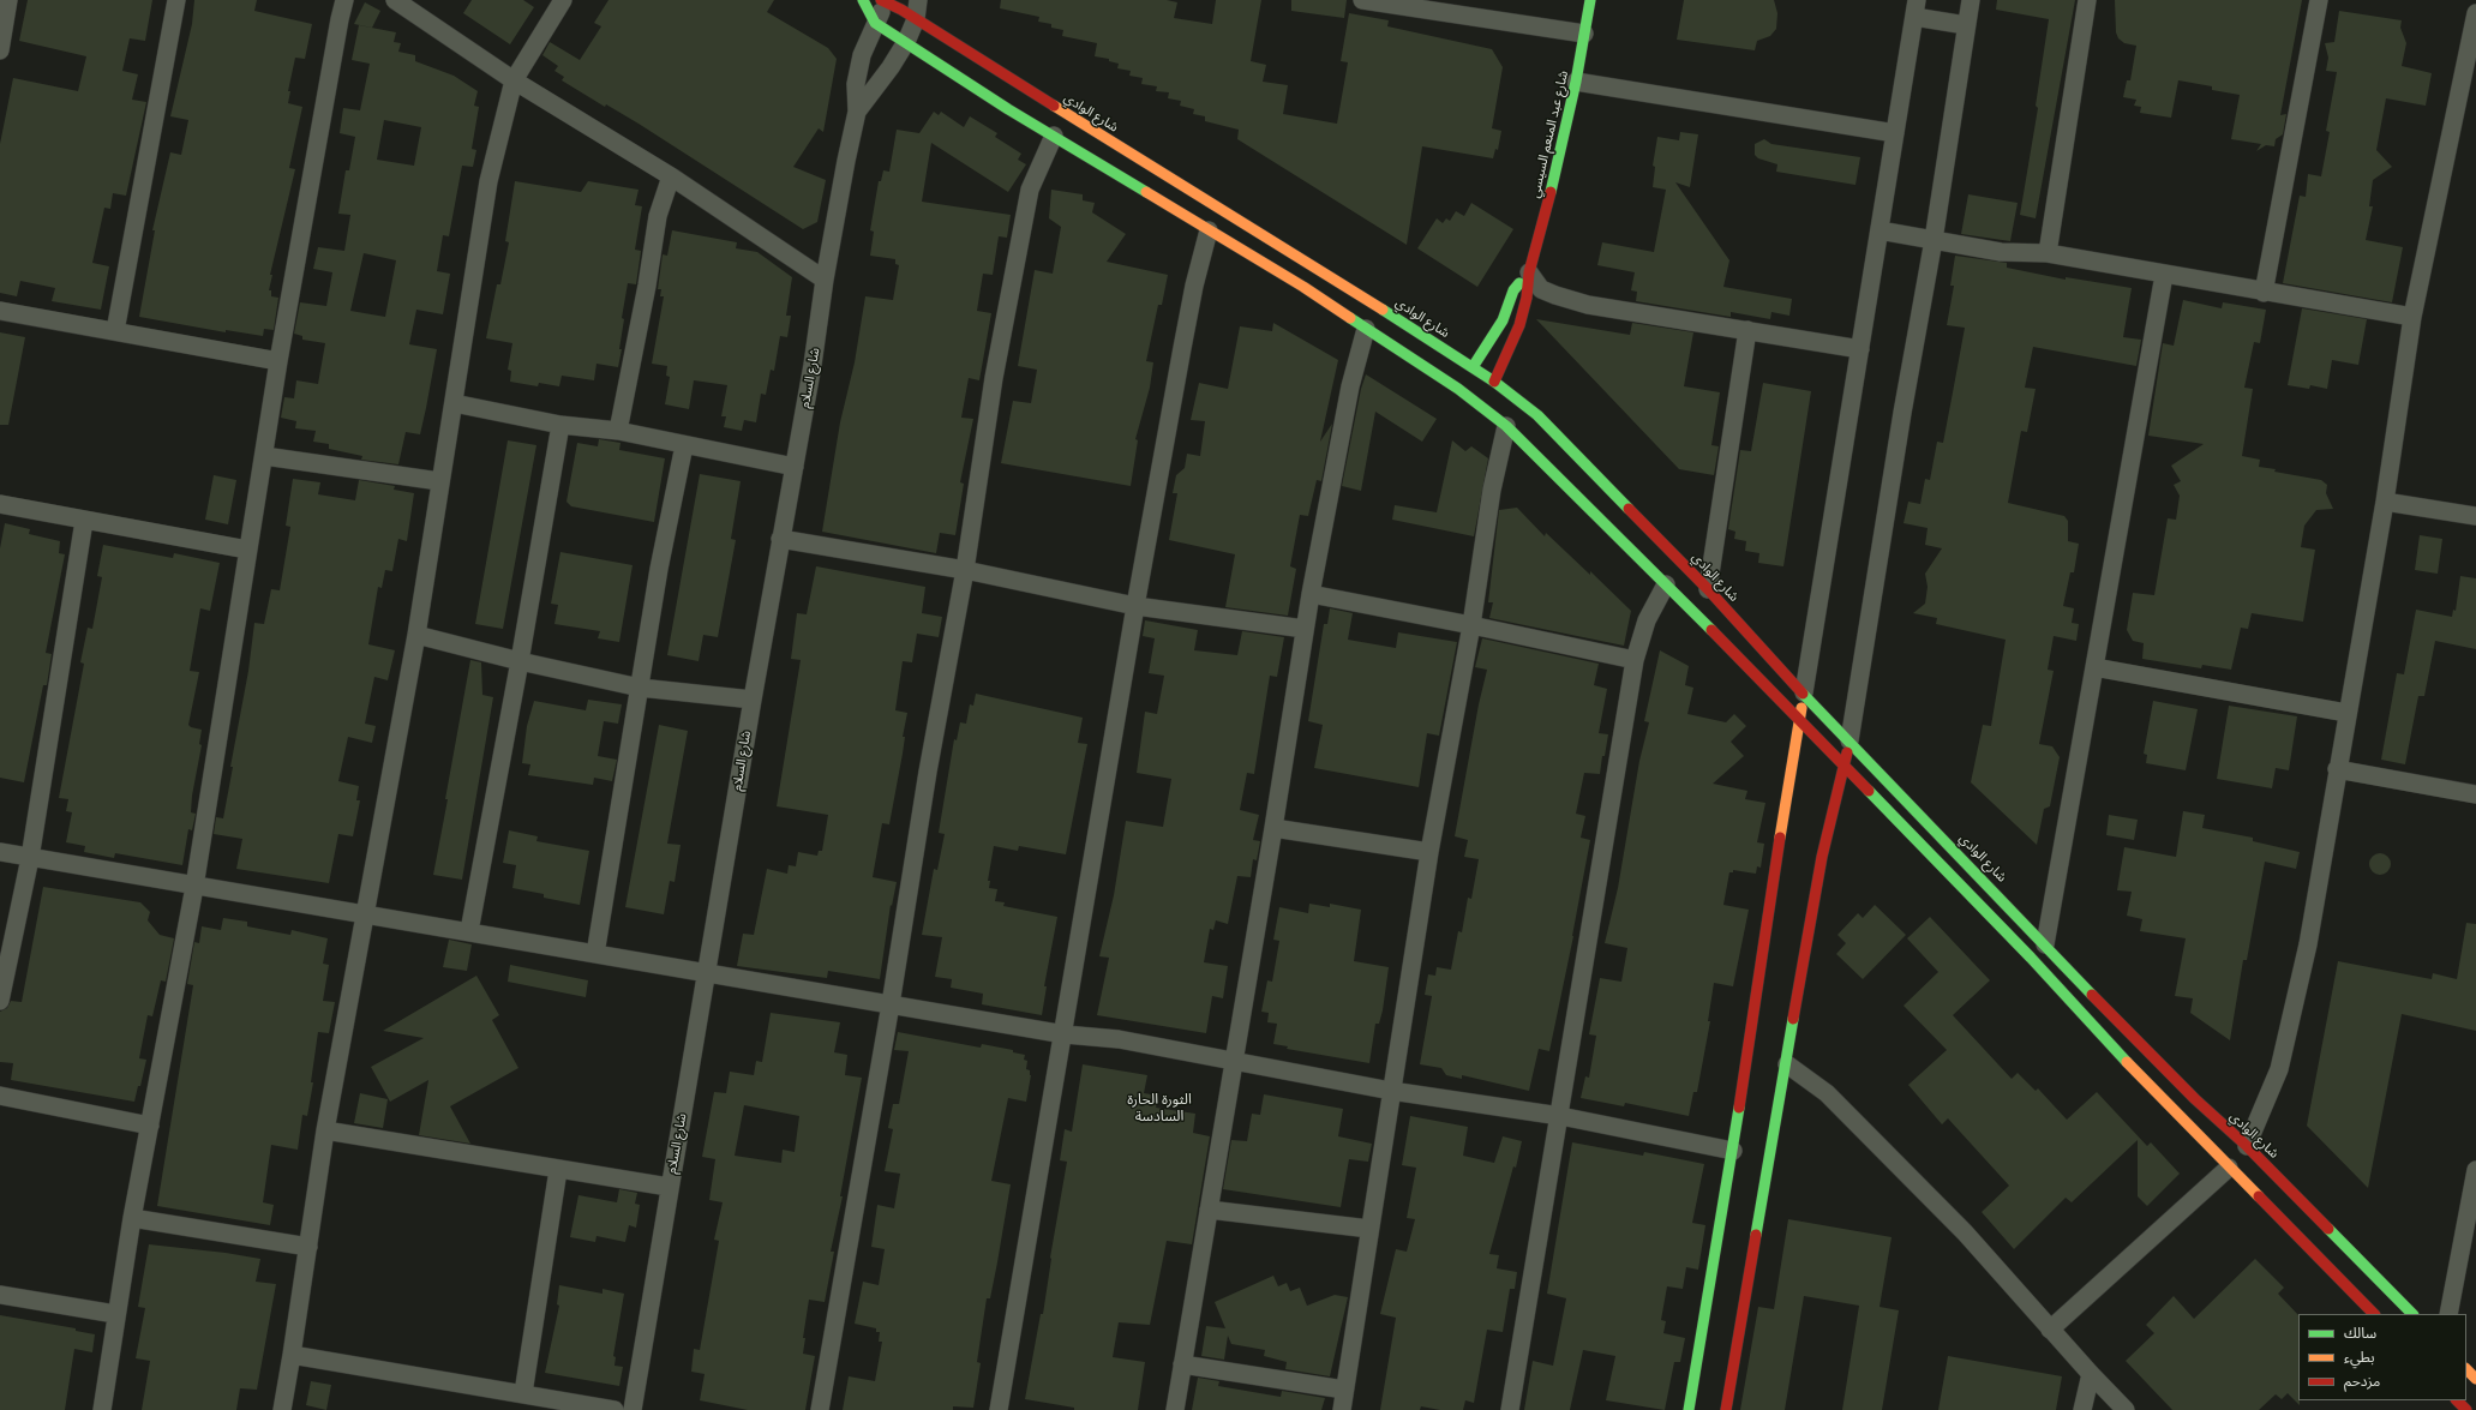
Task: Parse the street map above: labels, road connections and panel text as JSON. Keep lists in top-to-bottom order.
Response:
{
  "streets": {
    "main road": ["شارع الوادي", "شارع عبد المنعم السيسي"],
    "street": ["شارع السلام"]
  },
  "crossings": [
    ["شارع الوادي", "شارع عبد المنعم السيسي"],
    ["شارع الوادي", "شارع السلام"]
  ],
  "districts": ["الثورة الحارة السادسة"],
  "legend": ["سالك", "بطيء", "مزدحم"]
}
